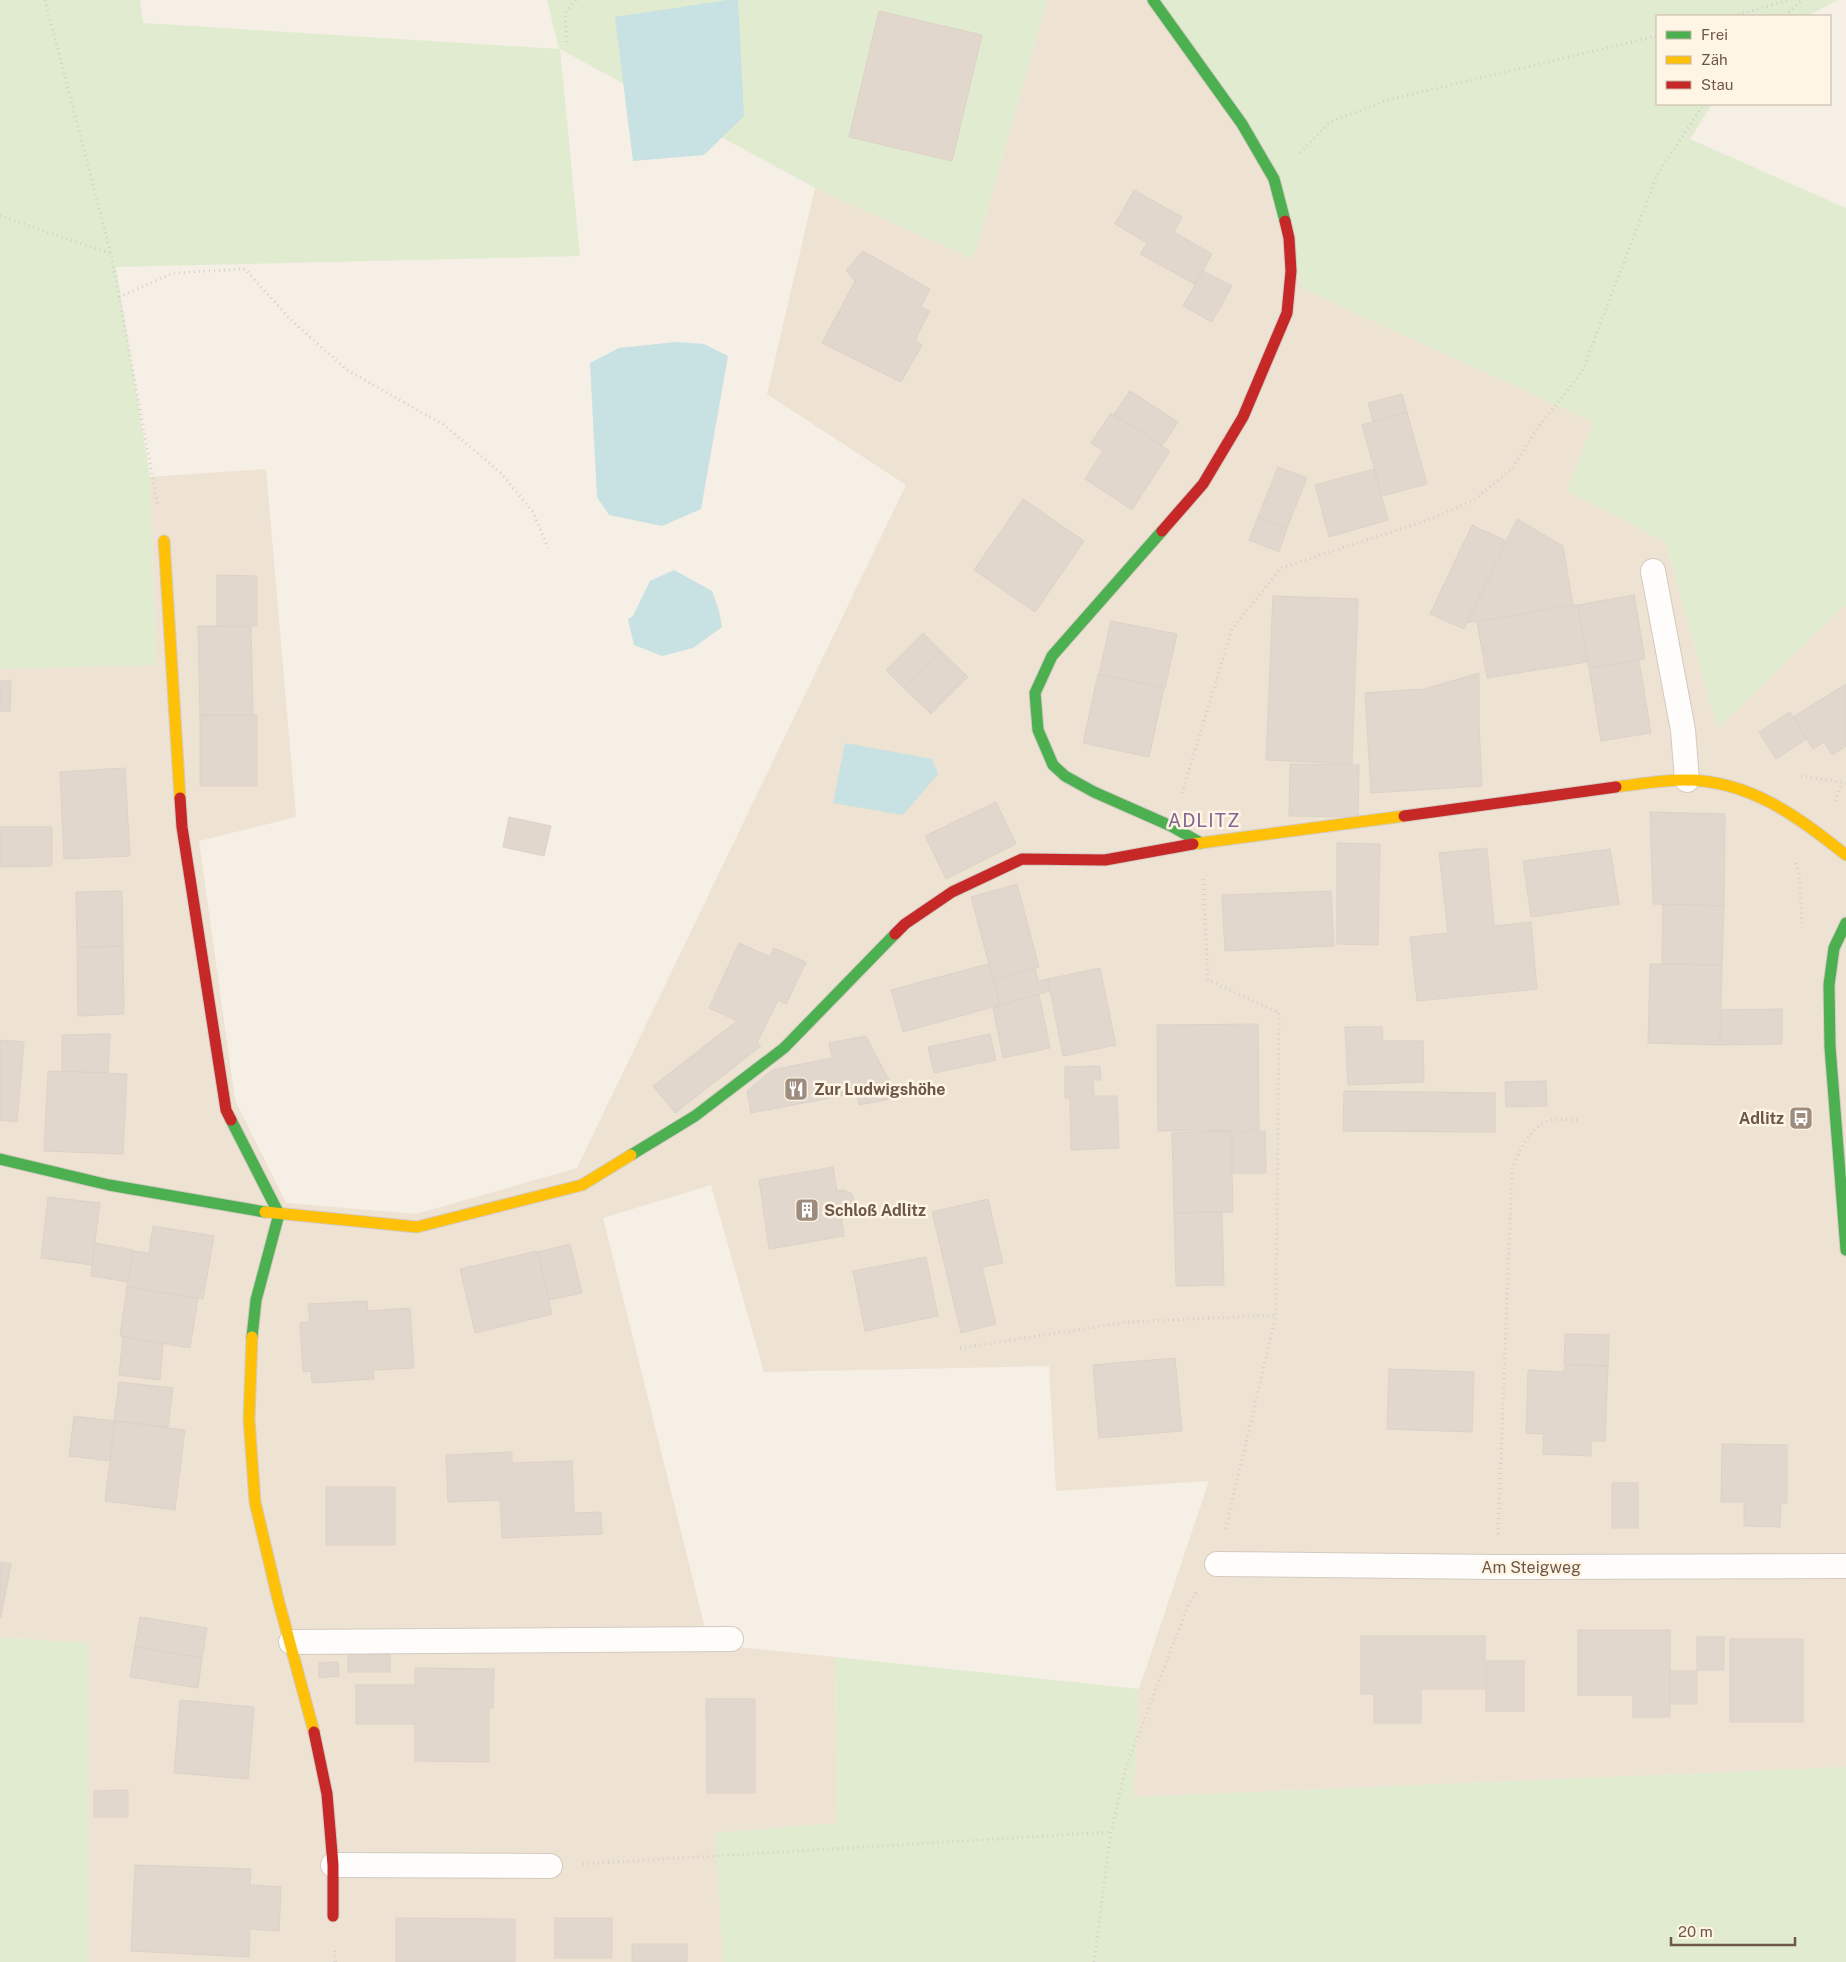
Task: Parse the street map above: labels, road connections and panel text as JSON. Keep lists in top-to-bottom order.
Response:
{
  "streets": {
    "lane": ["Am Steigweg"]
  },
  "districts": ["ADLITZ"],
  "places": {
    "restaurant": ["Zur Ludwigshöhe"],
    "bus stop": ["Adlitz"],
    "building": ["Schloß Adlitz"]
  },
  "legend": ["Frei", "Zäh", "Stau"],
  "scale_bar": "20 m"
}
